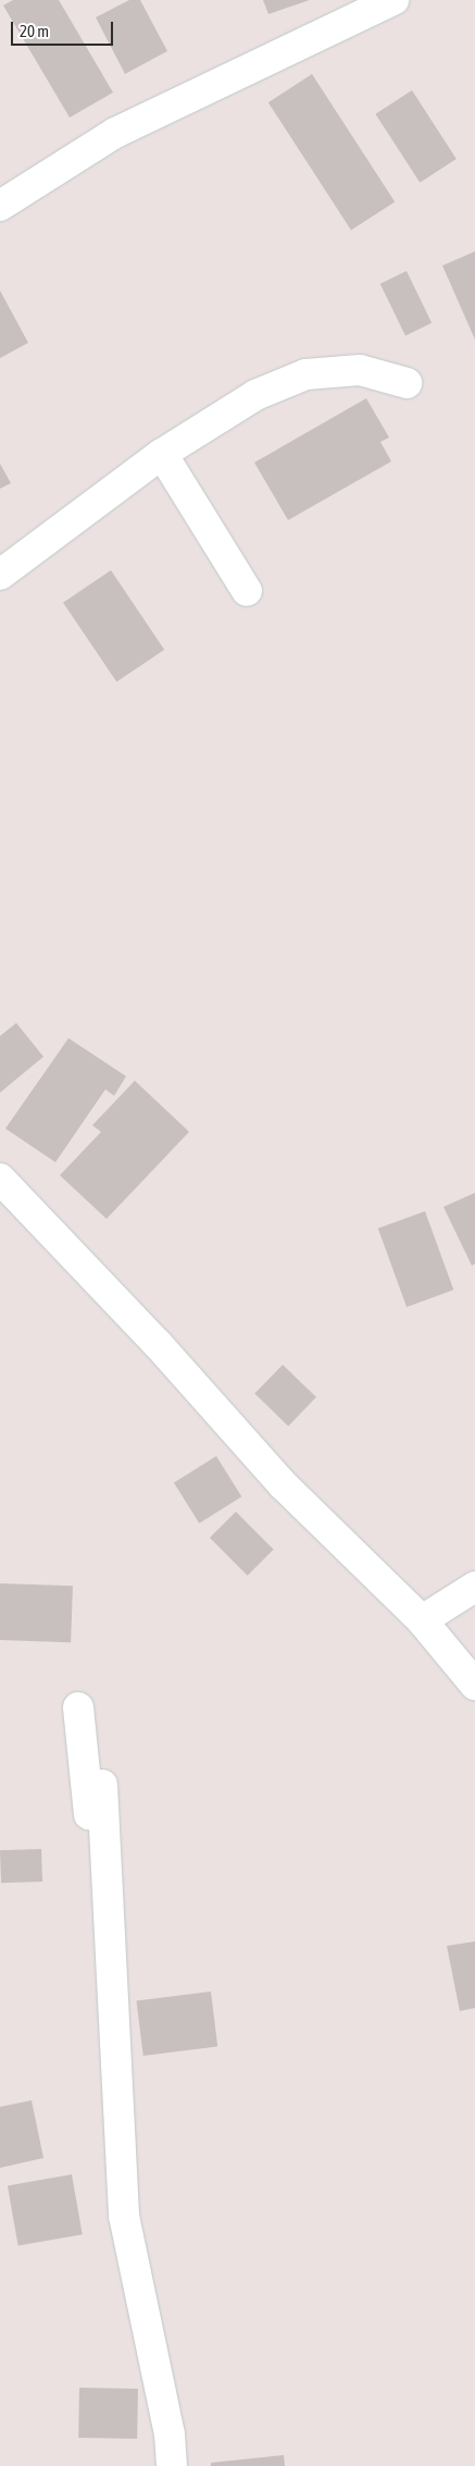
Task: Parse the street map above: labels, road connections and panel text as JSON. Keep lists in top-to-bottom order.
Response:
{
  "scale_bar": "20 m"
}
